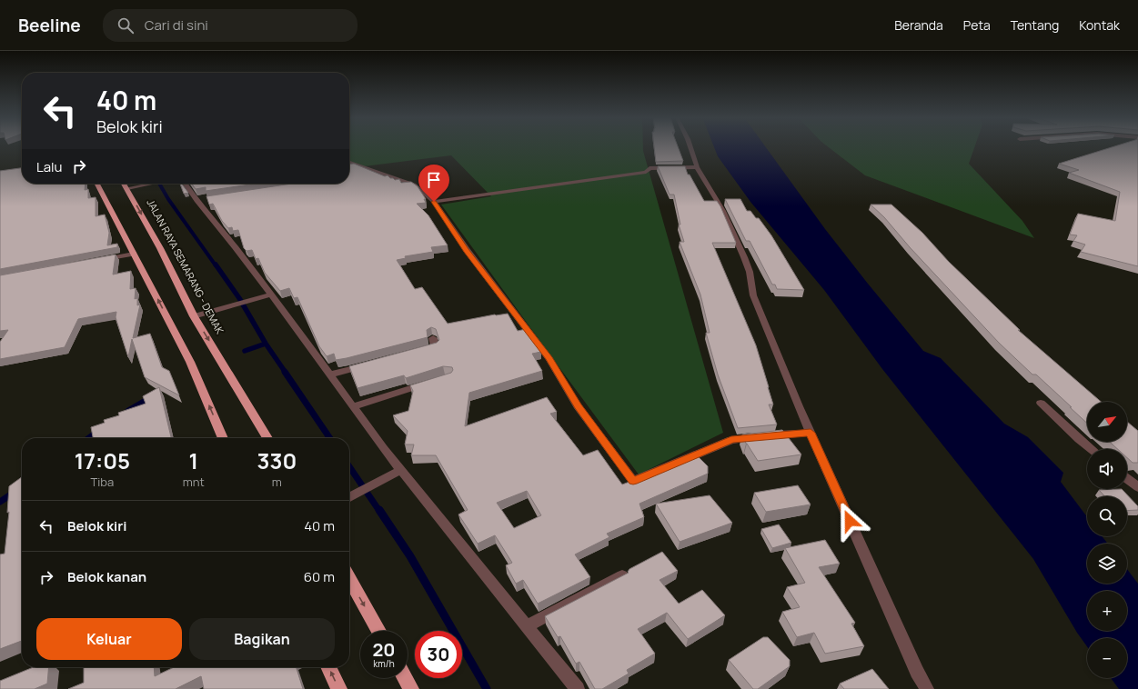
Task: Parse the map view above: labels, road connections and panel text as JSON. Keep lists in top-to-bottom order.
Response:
{
  "streets": {
    "highway": ["JALAN RAYA SEMARANG - DEMAK"]
  },
  "north": "top right",
  "page": {
    "header": "Beeline",
    "search": "Cari di sini",
    "nav": [
      "Beranda",
      "Peta",
      "Tentang",
      "Kontak"
    ],
    "turn": ["40 m", "Belok kiri"],
    "then": "Lalu",
    "map_buttons": ["+", "−"],
    "eta": [
      "17:05",
      "Tiba",
      "1",
      "mnt",
      "330",
      "m"
    ],
    "list": [
      {
        "name": "Belok kiri",
        "value": "40 m"
      },
      {
        "name": "Belok kanan",
        "value": "60 m"
      }
    ],
    "buttons": ["Keluar", "Bagikan"],
    "speed": "20 km/h",
    "limit": "30"
  }
}
